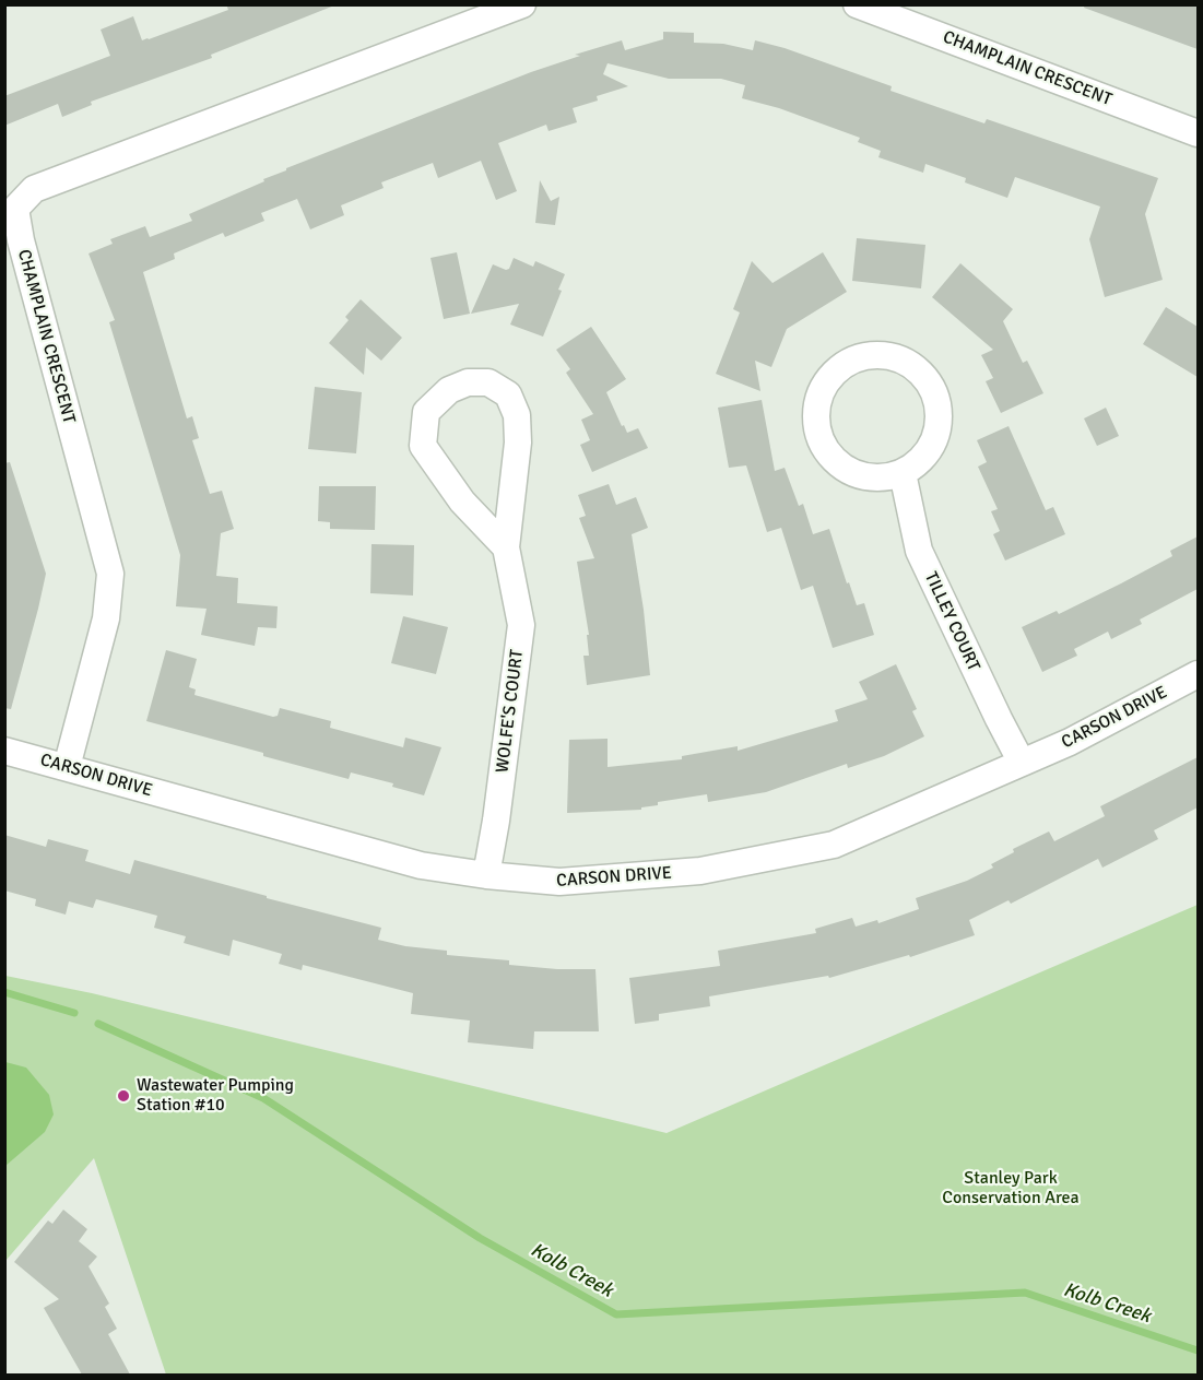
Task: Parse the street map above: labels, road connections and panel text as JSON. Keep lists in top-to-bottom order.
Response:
{
  "streets": {
    "street": [
      "CHAMPLAIN CRESCENT",
      "TILLEY COURT",
      "WOLFE'S COURT",
      "CARSON DRIVE"
    ]
  },
  "crossings": [
    ["CHAMPLAIN CRESCENT", "CARSON DRIVE"],
    ["TILLEY COURT", "CARSON DRIVE"],
    ["WOLFE'S COURT", "CARSON DRIVE"]
  ],
  "water": ["Kolb Creek"],
  "parks": ["Stanley Park Conservation Area"],
  "places": ["Wastewater Pumping Station #10"]
}
